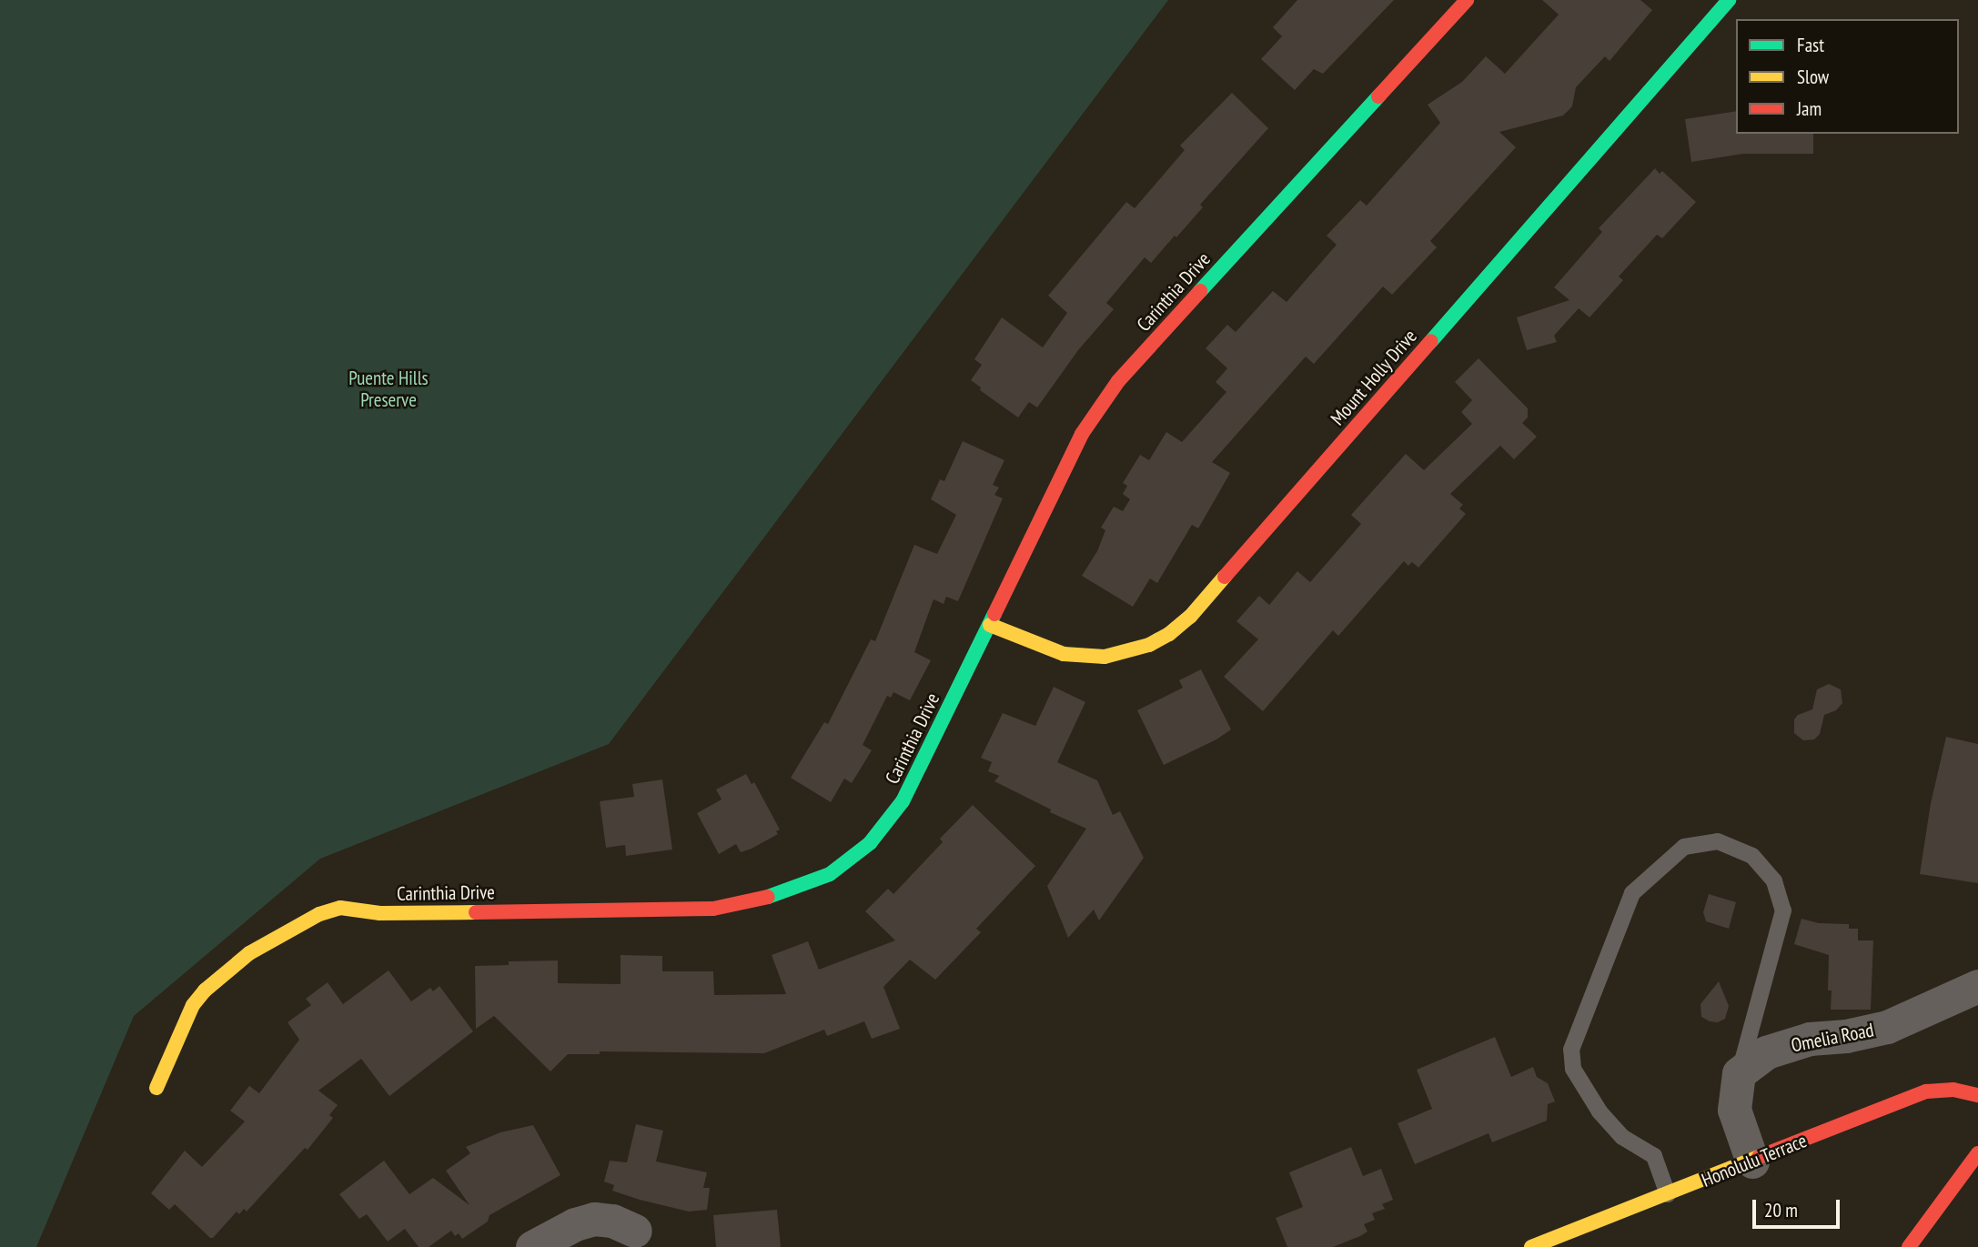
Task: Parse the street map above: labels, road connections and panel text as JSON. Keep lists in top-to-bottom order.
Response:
{
  "streets": {
    "street": [
      "Carinthia Drive",
      "Mount Holly Drive",
      "Omelia Road",
      "Honolulu Terrace"
    ]
  },
  "crossings": [
    ["Carinthia Drive", "Mount Holly Drive"]
  ],
  "parks": ["Puente Hills Preserve"],
  "legend": ["Fast", "Slow", "Jam"],
  "scale_bar": "20 m"
}
